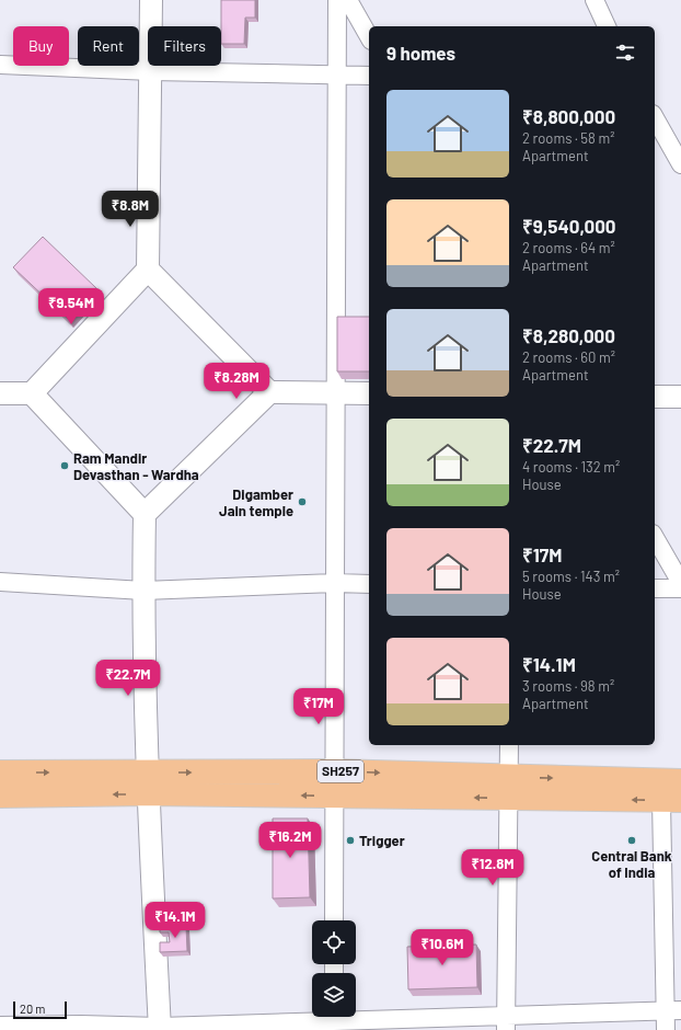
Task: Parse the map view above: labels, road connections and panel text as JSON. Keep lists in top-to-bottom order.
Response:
{
  "streets": {
    "main road": ["SH257"]
  },
  "places": [
    "Ram Mandir Devasthan - Wardha",
    "Digamber Jain temple",
    "Trigger",
    "Central Bank of India"
  ],
  "scale_bar": "20 m",
  "page": {
    "chip": ["Buy", "Rent", "Filters"],
    "heading": "9 homes",
    "list": [
      {
        "name": "₹8,800,000",
        "note": "2 rooms · 58 m² · Apartment"
      },
      {
        "name": "₹9,540,000",
        "note": "2 rooms · 64 m² · Apartment"
      },
      {
        "name": "₹8,280,000",
        "note": "2 rooms · 60 m² · Apartment"
      },
      {
        "name": "₹22.7M",
        "note": "4 rooms · 132 m² · House"
      },
      {
        "name": "₹17M",
        "note": "5 rooms · 143 m² · House"
      },
      {
        "name": "₹14.1M",
        "note": "3 rooms · 98 m² · Apartment"
      }
    ],
    "price": [
      "₹8.8M",
      "₹9.54M",
      "₹8.28M",
      "₹22.7M",
      "₹17M",
      "₹16.2M",
      "₹12.8M",
      "₹14.1M",
      "₹10.6M"
    ],
    "scale": "20 m"
  }
}
